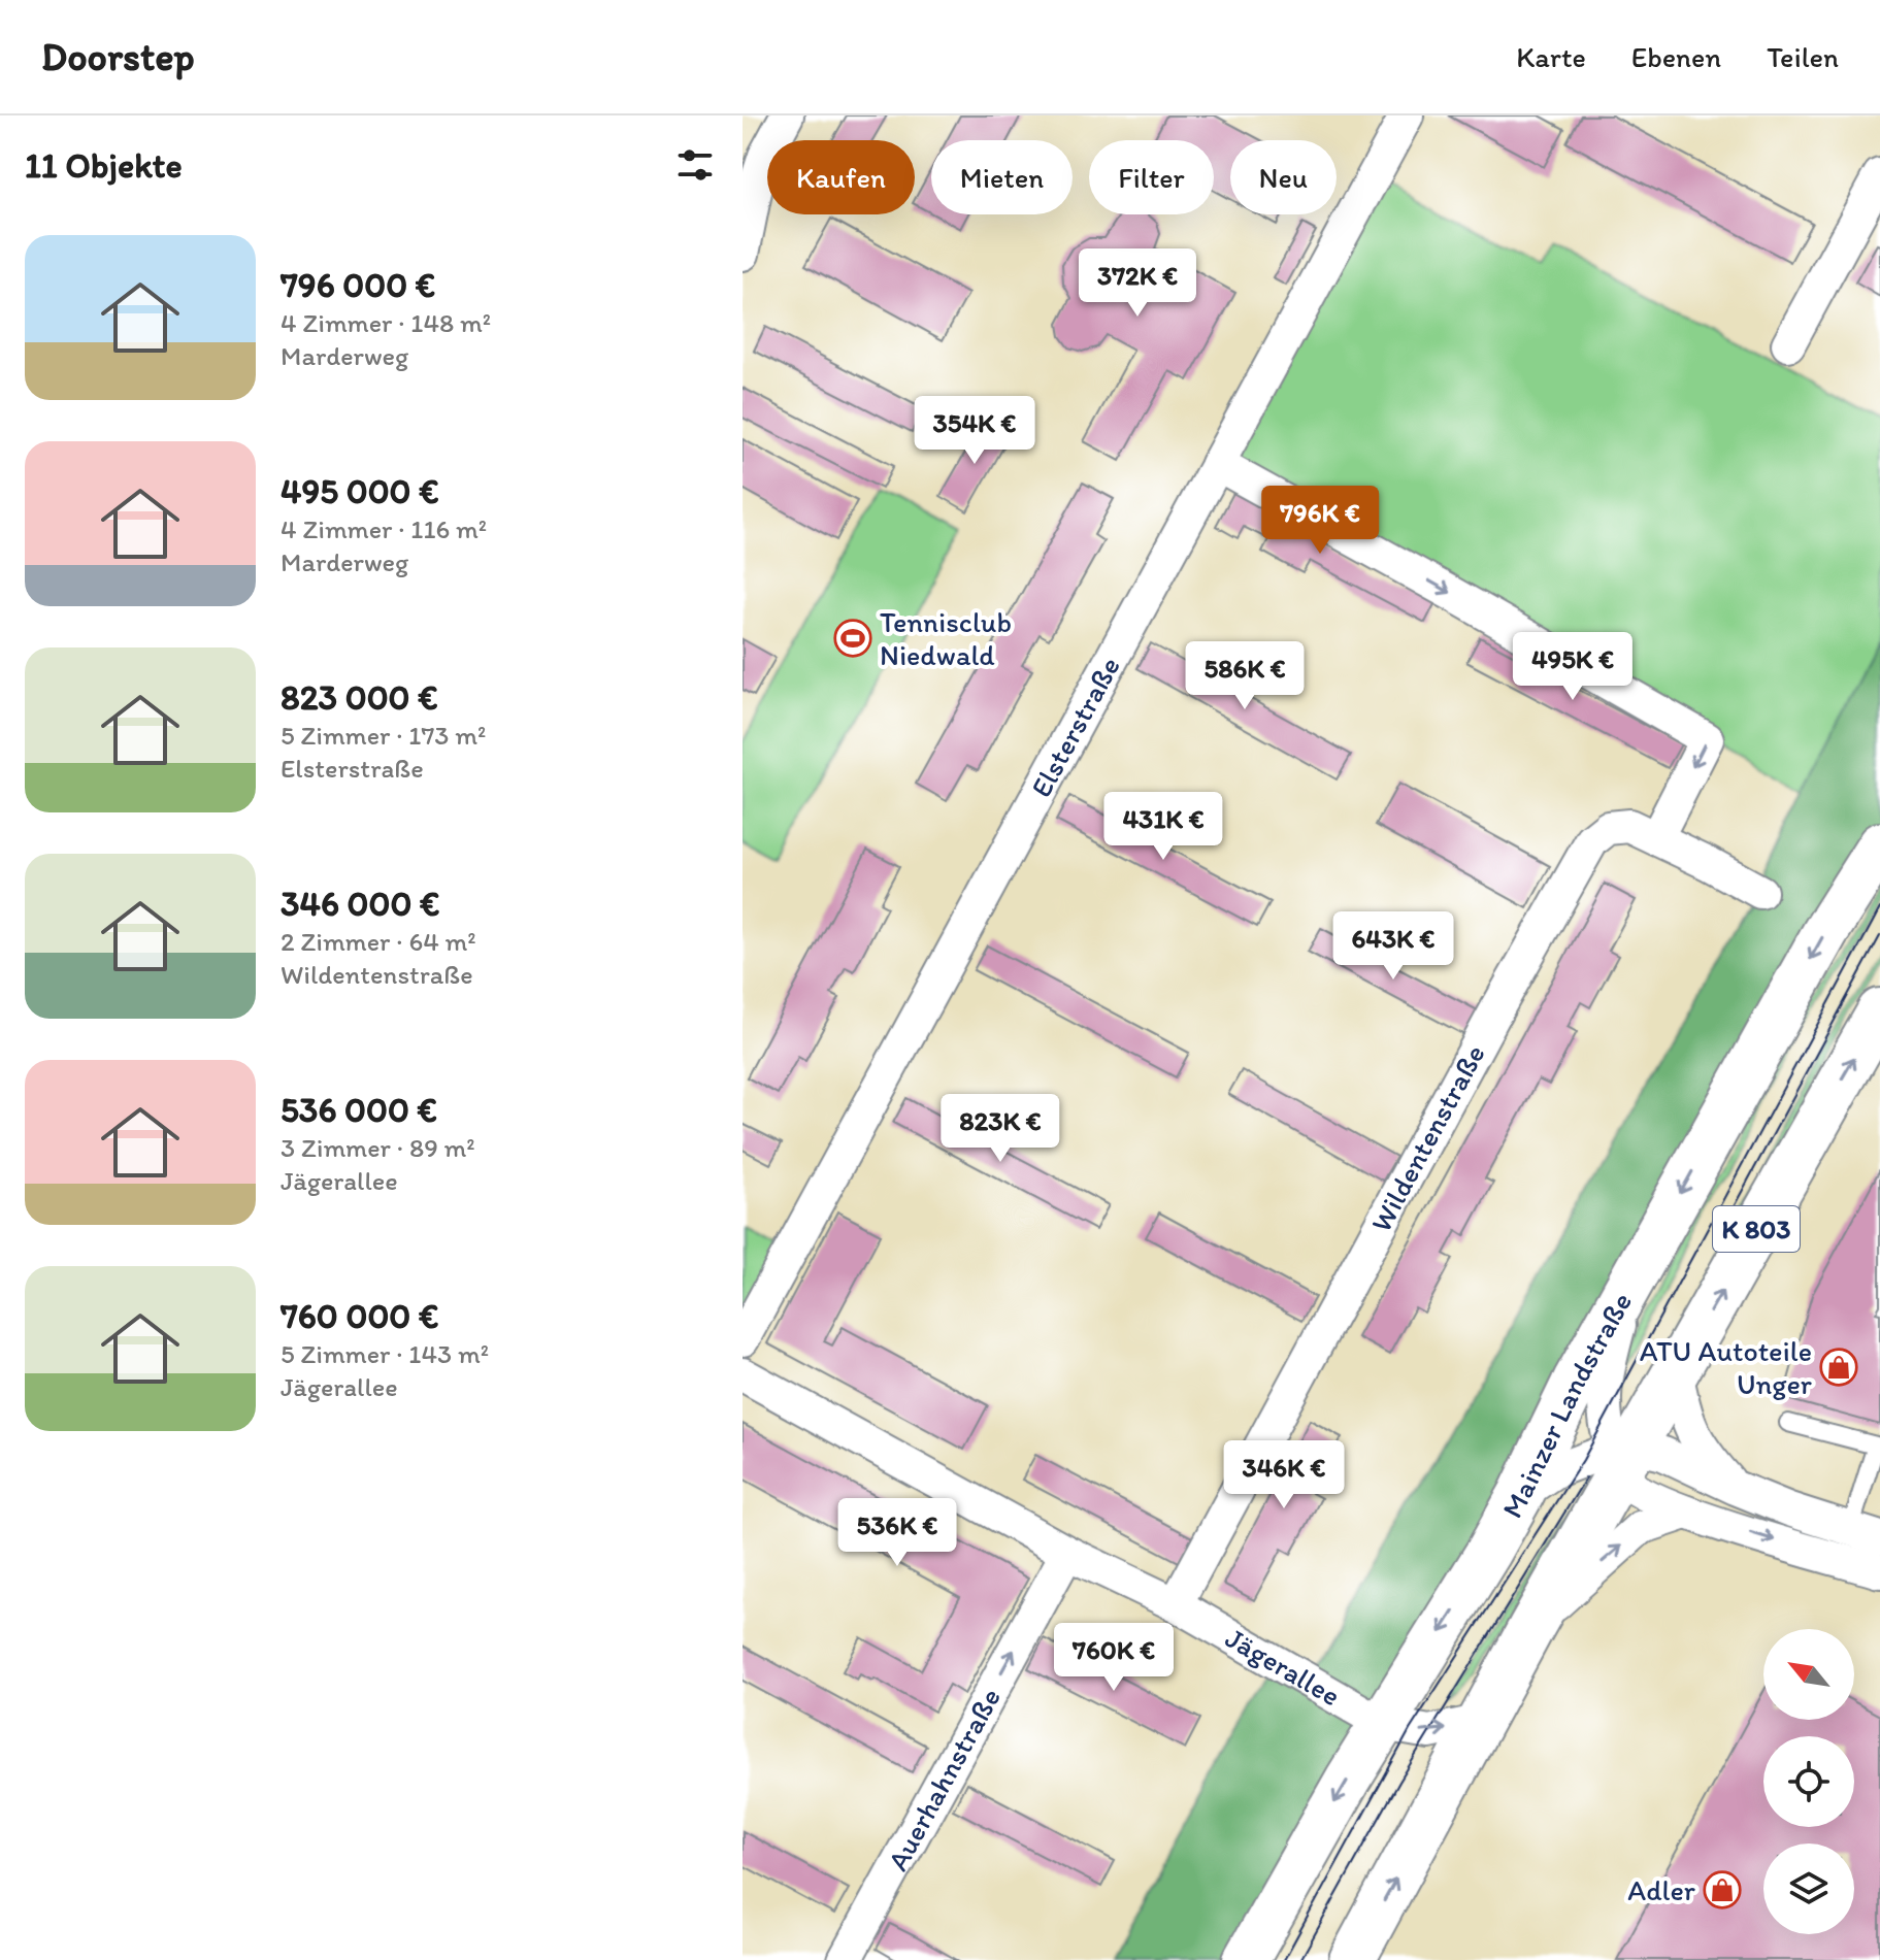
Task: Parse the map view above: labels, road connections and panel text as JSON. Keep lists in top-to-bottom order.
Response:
{
  "streets": {
    "main road": ["K 803", "Mainzer Landstraße"],
    "street": [
      "Elsterstraße",
      "Wildentenstraße",
      "Jägerallee",
      "Auerhahnstraße"
    ]
  },
  "crossings": [
    ["Wildentenstraße", "Jägerallee"],
    ["Mainzer Landstraße", "Jägerallee"],
    ["Jägerallee", "Auerhahnstraße"]
  ],
  "one_way": ["Auerhahnstraße"],
  "places": {
    "sports": ["Tennisclub Niedwald"],
    "shop": ["ATU Autoteile Unger", "Adler"]
  },
  "north": "top left",
  "page": {
    "header": "Doorstep",
    "nav": ["Karte", "Ebenen", "Teilen"],
    "heading": "11 Objekte",
    "chip": [
      "Kaufen",
      "Mieten",
      "Filter",
      "Neu"
    ],
    "list": [
      {
        "name": "796 000 €",
        "note": "4 Zimmer · 148 m² · Marderweg"
      },
      {
        "name": "495 000 €",
        "note": "4 Zimmer · 116 m² · Marderweg"
      },
      {
        "name": "823 000 €",
        "note": "5 Zimmer · 173 m² · Elsterstraße"
      },
      {
        "name": "346 000 €",
        "note": "2 Zimmer · 64 m² · Wildentenstraße"
      },
      {
        "name": "536 000 €",
        "note": "3 Zimmer · 89 m² · Jägerallee"
      },
      {
        "name": "760 000 €",
        "note": "5 Zimmer · 143 m² · Jägerallee"
      }
    ],
    "price": [
      "372K €",
      "354K €",
      "796K €",
      "495K €",
      "586K €",
      "431K €",
      "643K €",
      "823K €",
      "346K €",
      "536K €",
      "760K €"
    ]
  }
}
